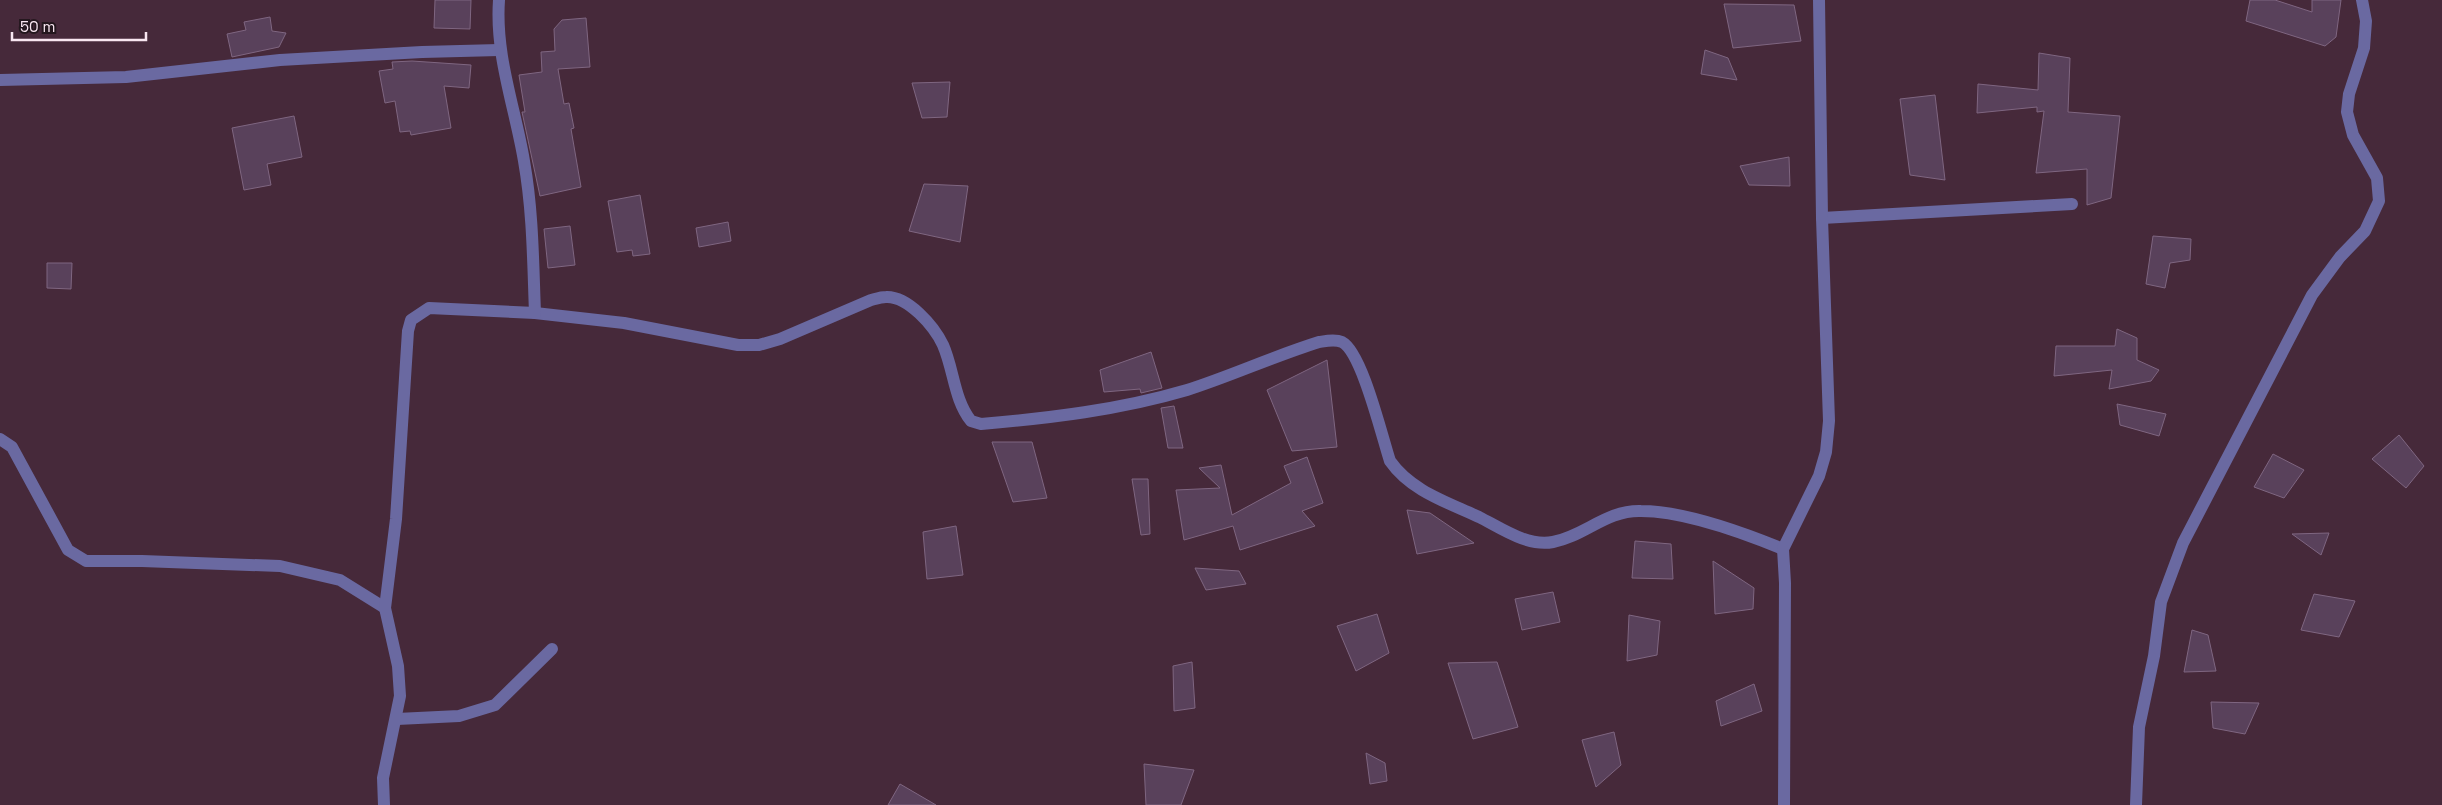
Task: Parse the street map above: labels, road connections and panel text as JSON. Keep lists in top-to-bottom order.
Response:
{
  "scale_bar": "50 m"
}
